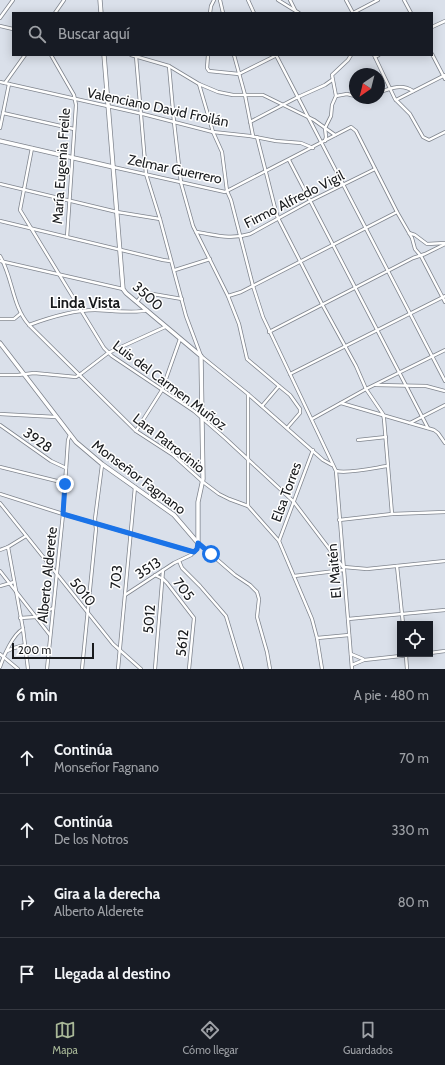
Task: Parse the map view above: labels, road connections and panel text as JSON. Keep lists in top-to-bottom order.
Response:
{
  "streets": {
    "street": [
      "Valenciano David Froilán",
      "María Eugenia Freile",
      "Zelmar Guerrero",
      "Firmo Alfredo Vigil",
      "3500",
      "Luis del Carmen Muñoz",
      "3928",
      "Lara Patrocinio",
      "Monseñor Fagnano",
      "Elsa Torres",
      "3513",
      "El Maitén",
      "Alberto Alderete",
      "703",
      "705",
      "5010",
      "5012",
      "5612"
    ]
  },
  "crossings": [
    ["Valenciano David Froilán", "María Eugenia Freile"],
    ["Valenciano David Froilán", "Zelmar Guerrero"],
    ["Valenciano David Froilán", "3500"],
    ["María Eugenia Freile", "Zelmar Guerrero"],
    ["Zelmar Guerrero", "Firmo Alfredo Vigil"],
    ["Zelmar Guerrero", "3500"],
    ["Zelmar Guerrero", "Luis del Carmen Muñoz"],
    ["3500", "Elsa Torres"],
    ["3500", "El Maitén"],
    ["Luis del Carmen Muñoz", "Elsa Torres"],
    ["Luis del Carmen Muñoz", "El Maitén"],
    ["3928", "Alberto Alderete"],
    ["Lara Patrocinio", "Elsa Torres"],
    ["Monseñor Fagnano", "Alberto Alderete"],
    ["Monseñor Fagnano", "703"],
    ["3513", "703"],
    ["3513", "705"],
    ["3513", "5012"],
    ["Alberto Alderete", "5010"],
    ["703", "5010"],
    ["705", "5012"],
    ["705", "5612"]
  ],
  "districts": ["Linda Vista"],
  "scale_bar": "200 m",
  "north": "bottom left",
  "page": {
    "search": "Buscar aquí",
    "scale": "200 m",
    "heading": ["6 min", "A pie · 480 m"],
    "list": [
      ["Continúa", "Monseñor Fagnano", "70 m"],
      ["Continúa", "De los Notros", "330 m"],
      ["Gira a la derecha", "Alberto Alderete", "80 m"],
      "Llegada al destino"
    ],
    "nav": ["Mapa", "Cómo llegar", "Guardados"]
  }
}
